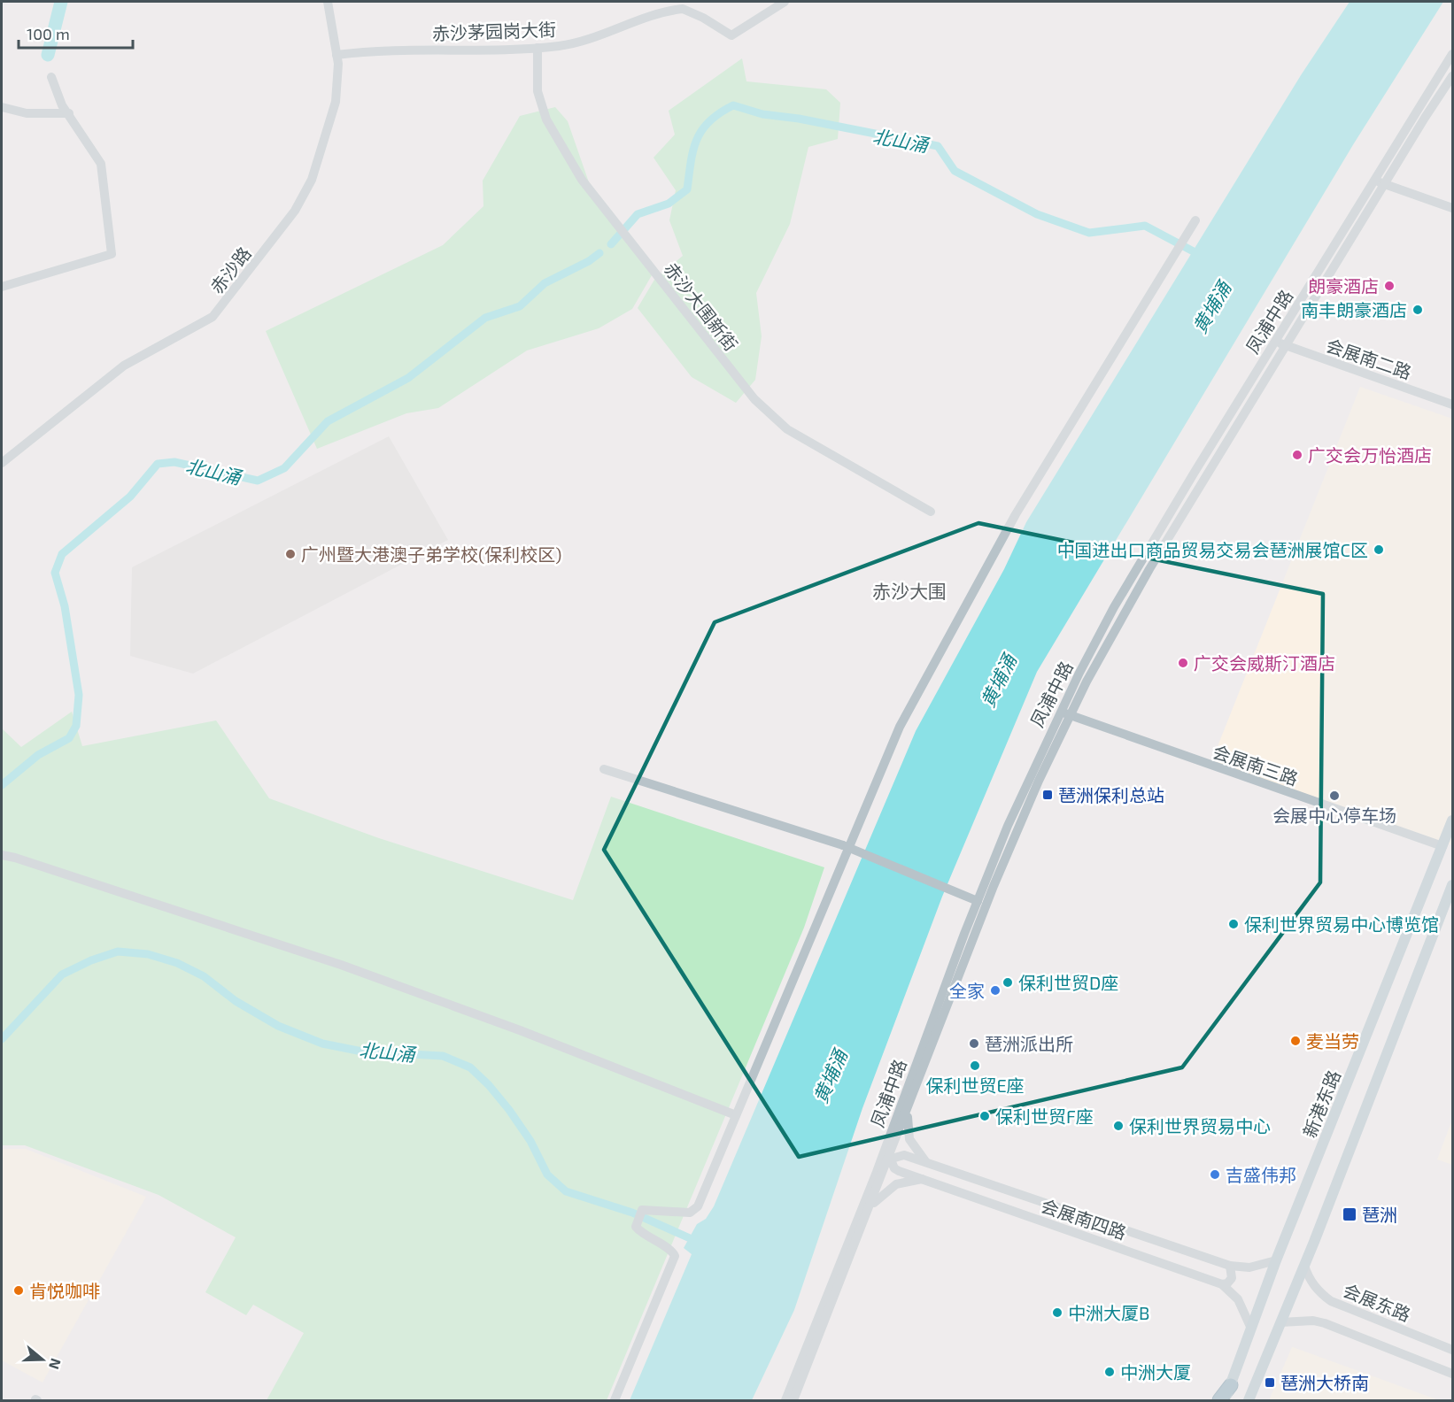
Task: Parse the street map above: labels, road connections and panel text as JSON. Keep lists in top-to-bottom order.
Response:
{
  "streets": {
    "main road": ["新港东路"],
    "street": [
      "赤沙茅园岗大街",
      "赤沙路",
      "赤沙大围新街",
      "凤浦中路",
      "会展南二路",
      "会展南三路",
      "会展南四路",
      "会展东路"
    ]
  },
  "crossings": [
    ["赤沙茅园岗大街", "赤沙路"],
    ["赤沙茅园岗大街", "赤沙大围新街"],
    ["凤浦中路", "会展南二路"],
    ["凤浦中路", "会展南三路"],
    ["凤浦中路", "会展南四路"],
    ["会展南三路", "新港东路"],
    ["新港东路", "会展南四路"]
  ],
  "districts": ["赤沙大围"],
  "water": ["北山涌", "黄埔涌"],
  "places": {
    "other": [
      "朗豪酒店",
      "南丰朗豪酒店",
      "广交会万怡酒店",
      "中国进出口商品贸易交易会琶洲展馆C区",
      "广州暨大港澳子弟学校(保利校区)",
      "广交会威斯汀酒店",
      "会展中心停车场",
      "保利世界贸易中心博览馆",
      "保利世贸D座",
      "全家",
      "麦当劳",
      "琶洲派出所",
      "保利世贸E座",
      "保利世贸F座",
      "保利世界贸易中心",
      "吉盛伟邦",
      "肯悦咖啡",
      "中洲大厦B",
      "中洲大厦"
    ],
    "transit": ["琶洲保利总站", "琶洲", "琶洲大桥南"]
  },
  "scale_bar": "100 m",
  "north": "right"
}
